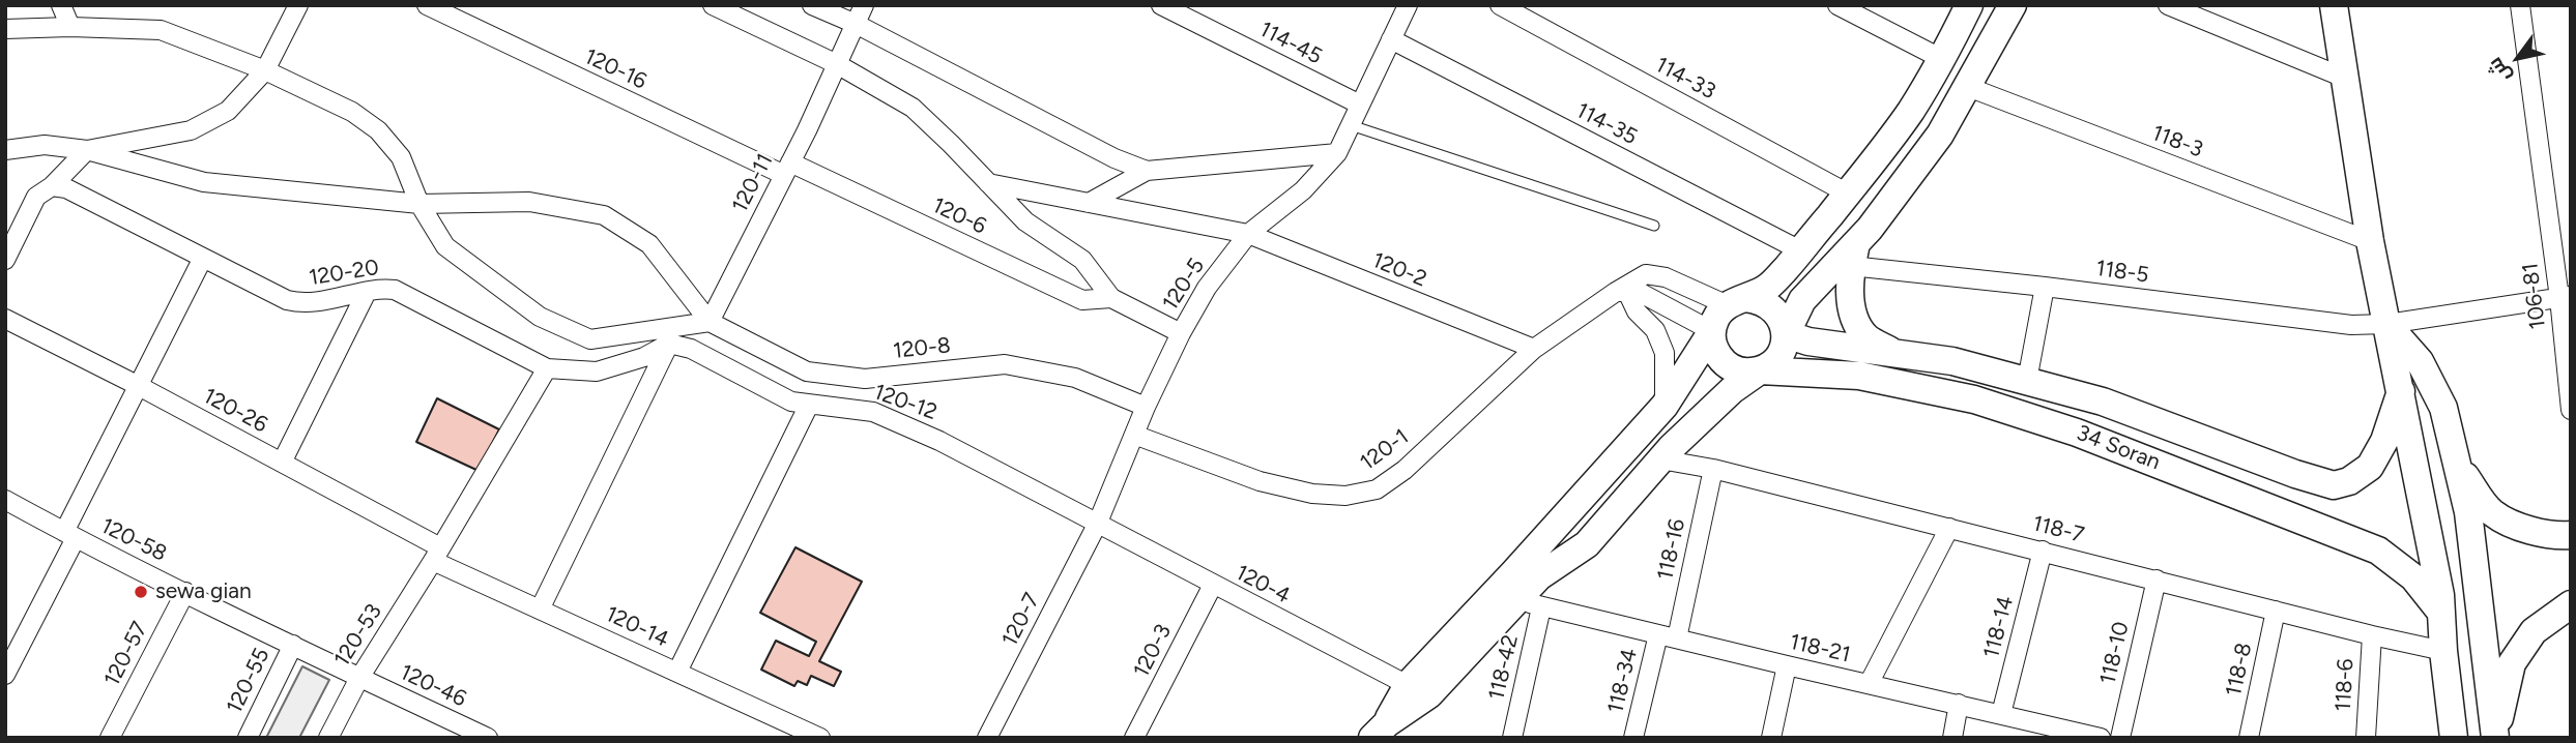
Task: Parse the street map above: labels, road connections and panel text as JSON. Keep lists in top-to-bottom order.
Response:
{
  "streets": {
    "main road": ["34 Soran"],
    "street": [
      "114-45",
      "120-16",
      "114-33",
      "114-35",
      "118-3",
      "120-11",
      "120-6",
      "120-2",
      "118-5",
      "120-20",
      "120-5",
      "106-81",
      "120-8",
      "120-12",
      "120-26",
      "120-1",
      "118-7",
      "120-58",
      "118-16",
      "120-4",
      "120-7",
      "120-14",
      "118-14",
      "120-53",
      "118-21",
      "120-3",
      "118-10",
      "120-57",
      "118-42",
      "118-8",
      "120-55",
      "118-34",
      "118-6",
      "120-46"
    ]
  },
  "crossings": [
    ["114-45", "120-5"],
    ["120-16", "120-11"],
    ["120-16", "120-6"],
    ["114-35", "120-5"],
    ["120-11", "120-6"],
    ["120-11", "120-8"],
    ["120-2", "120-5"],
    ["120-2", "120-1"],
    ["118-5", "106-81"],
    ["120-20", "120-12"],
    ["120-20", "120-53"],
    ["120-5", "120-8"],
    ["120-5", "120-12"],
    ["120-5", "120-1"],
    ["120-5", "120-4"],
    ["120-5", "120-7"],
    ["120-12", "120-4"],
    ["120-12", "120-7"],
    ["120-26", "120-14"],
    ["120-26", "120-53"],
    ["34 Soran", "120-1"],
    ["118-7", "118-16"],
    ["118-7", "118-14"],
    ["118-7", "118-10"],
    ["118-7", "118-8"],
    ["118-7", "118-6"],
    ["120-58", "120-53"],
    ["120-58", "120-57"],
    ["120-58", "120-55"],
    ["120-58", "120-46"],
    ["118-16", "118-21"],
    ["118-16", "118-34"],
    ["120-4", "120-7"],
    ["120-4", "120-3"],
    ["120-14", "120-53"],
    ["118-14", "118-21"],
    ["120-53", "120-46"],
    ["118-21", "118-42"],
    ["118-21", "118-34"]
  ],
  "places": ["sewa gian"],
  "north": "bottom left"
}
